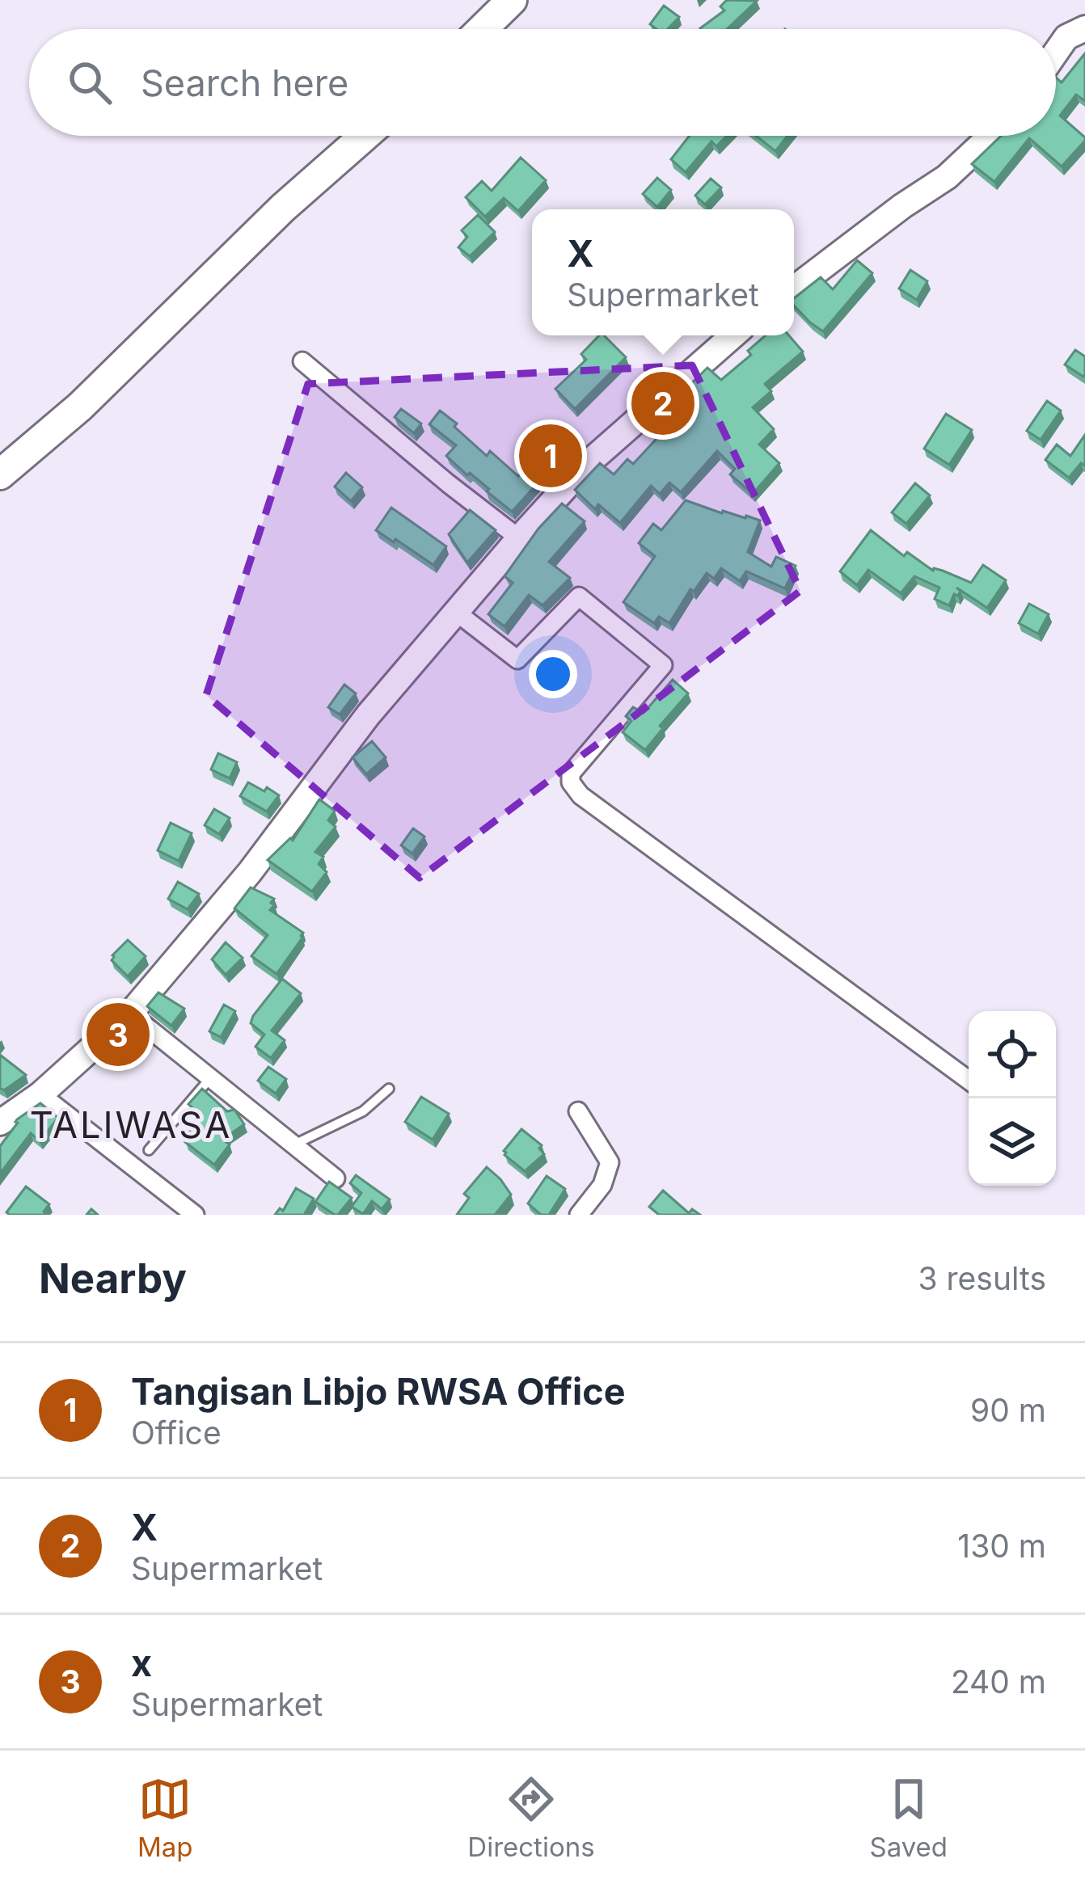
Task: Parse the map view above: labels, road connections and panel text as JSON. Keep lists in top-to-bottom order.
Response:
{
  "districts": ["TALIWASA"],
  "page": {
    "search": "Search here",
    "popup": ["X", "Supermarket"],
    "pins": ["2", "1", "3"],
    "heading": ["Nearby", "3 results"],
    "list": [
      {
        "mark": "1",
        "name": "Tangisan Libjo RWSA Office",
        "note": "Office",
        "value": "90 m"
      },
      {
        "mark": "2",
        "name": "X",
        "note": "Supermarket",
        "value": "130 m"
      },
      {
        "mark": "3",
        "name": "x",
        "note": "Supermarket",
        "value": "240 m"
      }
    ],
    "nav": ["Map", "Directions", "Saved"]
  }
}
